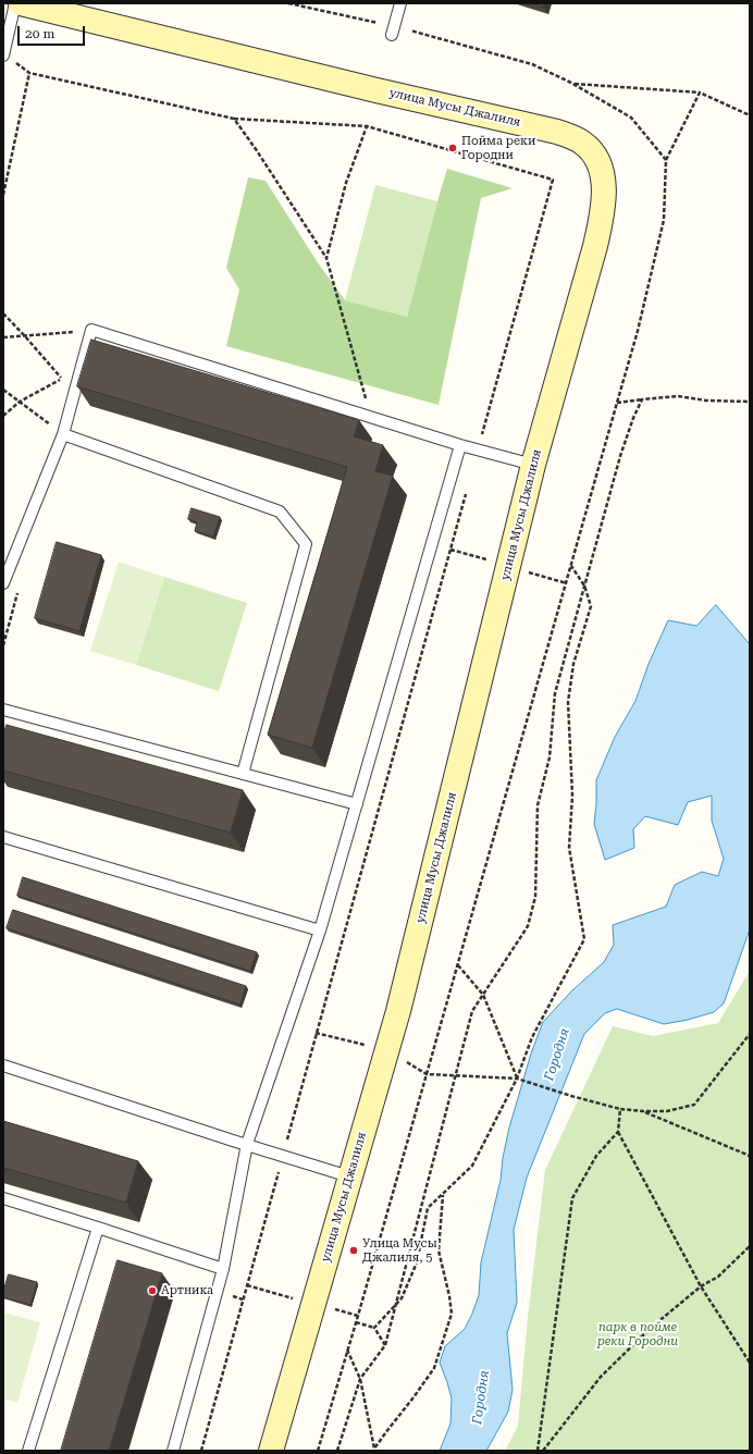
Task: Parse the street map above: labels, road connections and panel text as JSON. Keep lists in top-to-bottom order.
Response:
{
  "streets": {
    "main road": ["улица Мусы Джалиля"]
  },
  "water": ["Городня"],
  "parks": ["парк в пойме реки Городни"],
  "places": ["Пойма реки Городни", "Улица Мусы Джалиля, 5", "Артника"],
  "scale_bar": "20 m"
}
